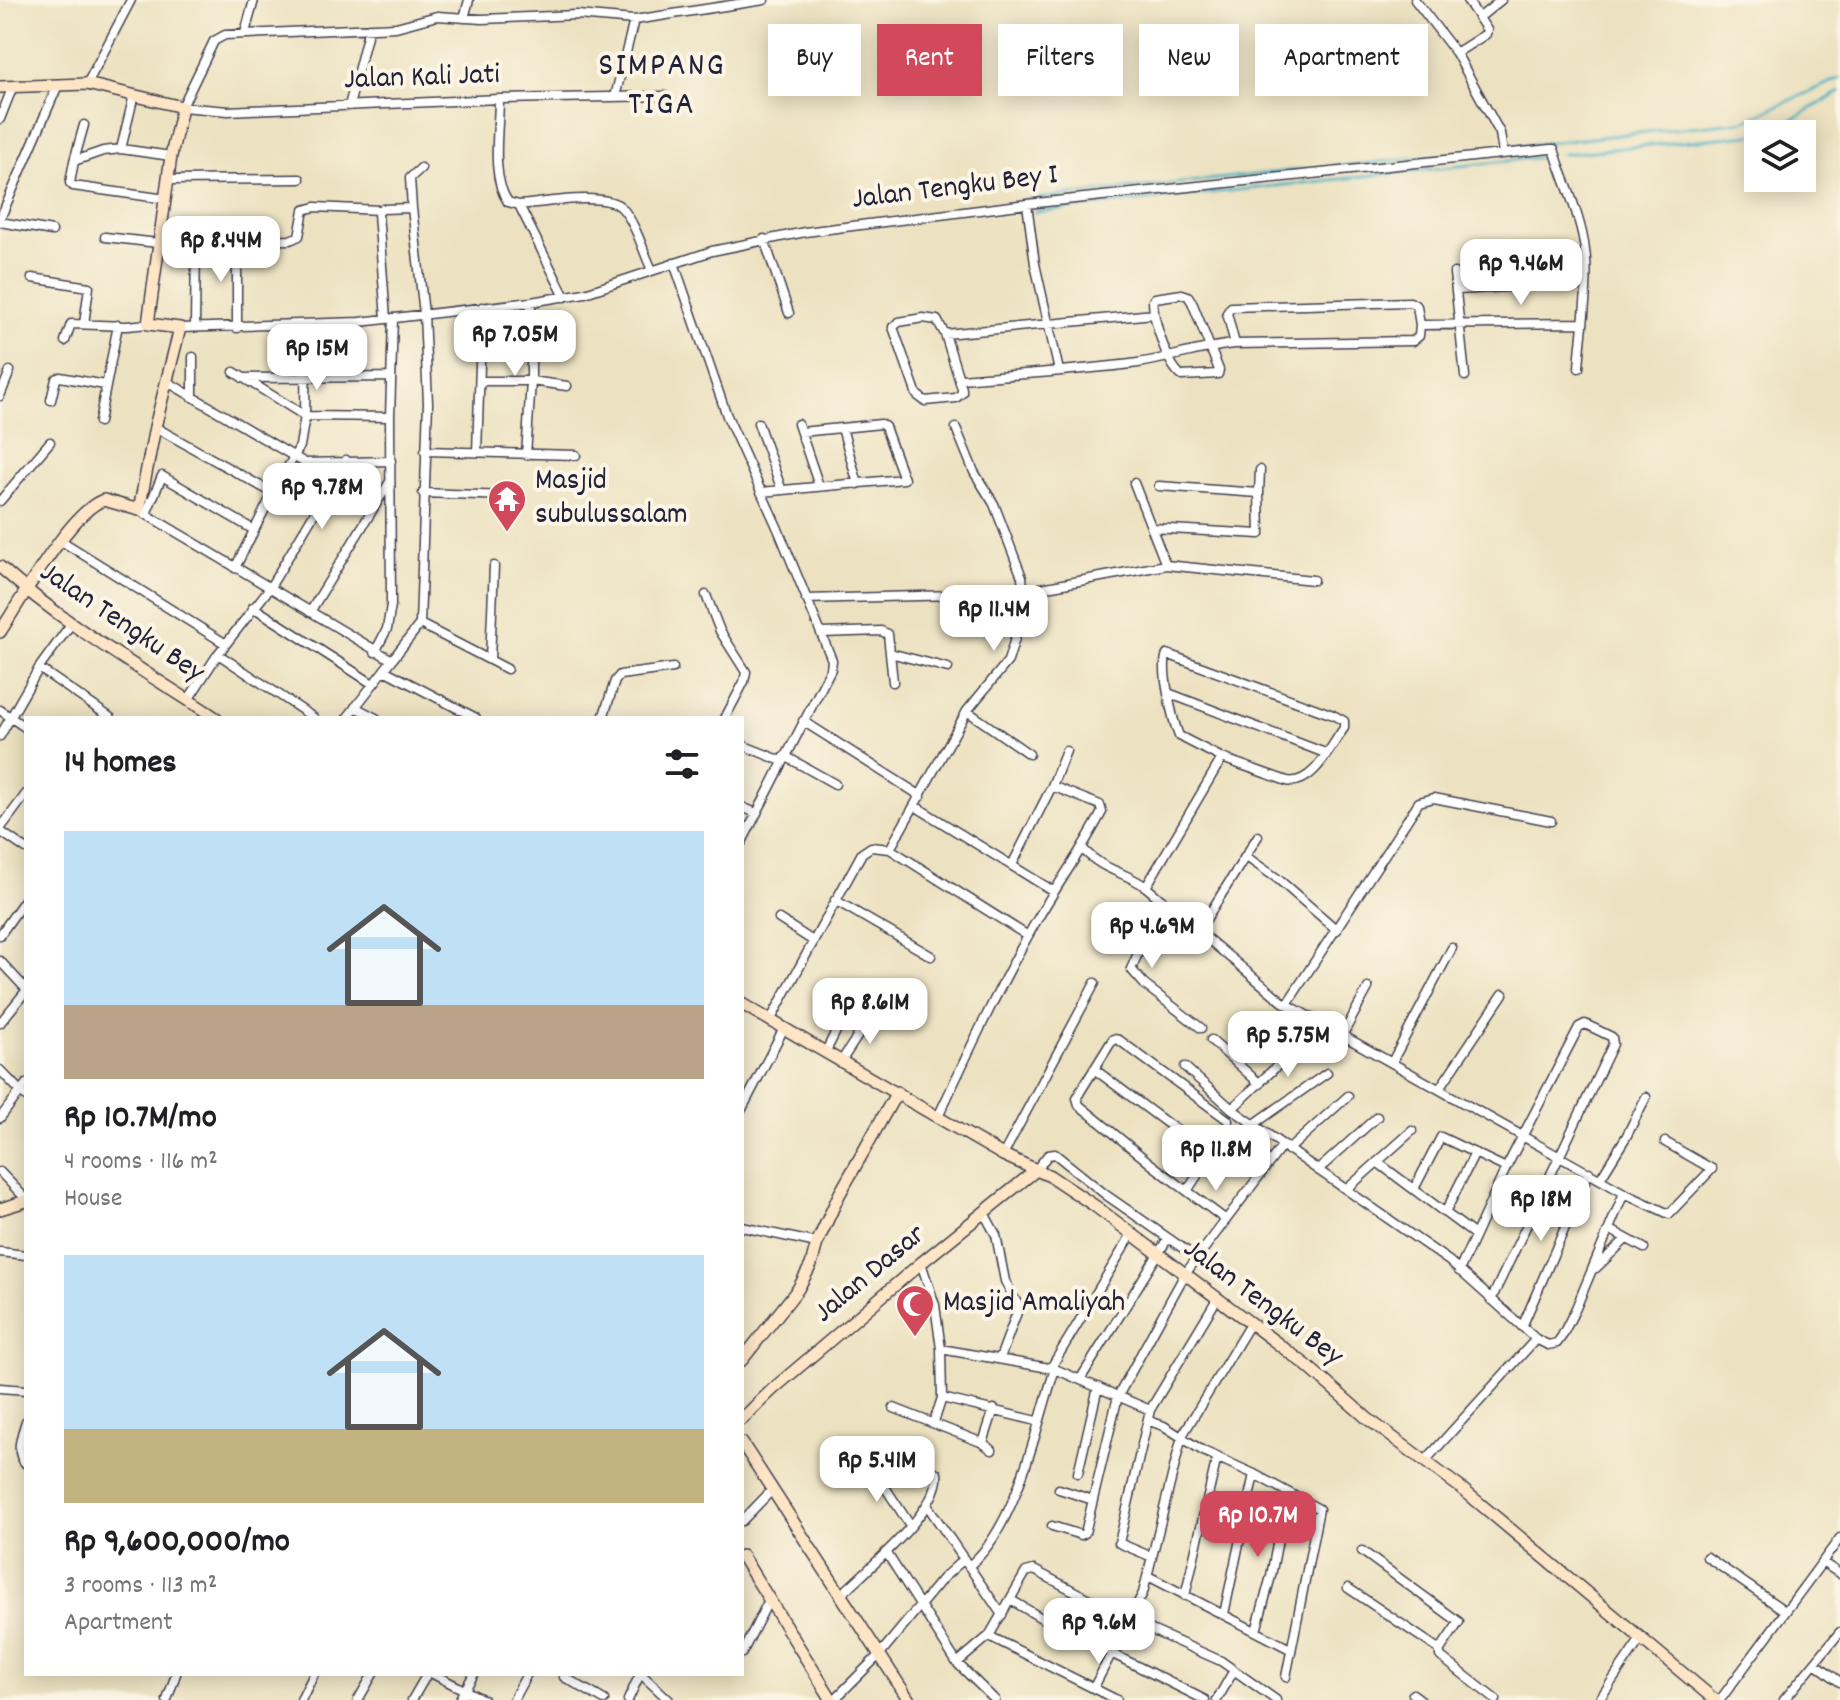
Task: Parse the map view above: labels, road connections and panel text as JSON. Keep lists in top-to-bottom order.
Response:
{
  "streets": {
    "street": [
      "Jalan Kali Jati",
      "Jalan Tengku Bey I",
      "Jalan Tengku Bey",
      "Jalan Dasar"
    ]
  },
  "crossings": [
    ["Jalan Tengku Bey", "Jalan Dasar"]
  ],
  "districts": ["SIMPANG TIGA"],
  "places": {
    "temple": ["Masjid subulussalam"],
    "mosque": ["Masjid Amaliyah"]
  },
  "page": {
    "chip": [
      "Buy",
      "Rent",
      "Filters",
      "New",
      "Apartment"
    ],
    "price": [
      "Rp 8.44M",
      "Rp 9.46M",
      "Rp 7.05M",
      "Rp 15M",
      "Rp 9.78M",
      "Rp 11.4M",
      "Rp 4.69M",
      "Rp 8.61M",
      "Rp 5.75M",
      "Rp 11.8M",
      "Rp 18M",
      "Rp 5.41M",
      "Rp 10.7M",
      "Rp 9.6M"
    ],
    "heading": "14 homes",
    "list": [
      {
        "name": "Rp 10.7M/mo",
        "note": "4 rooms · 116 m² · House"
      },
      {
        "name": "Rp 9,600,000/mo",
        "note": "3 rooms · 113 m² · Apartment"
      }
    ]
  }
}
